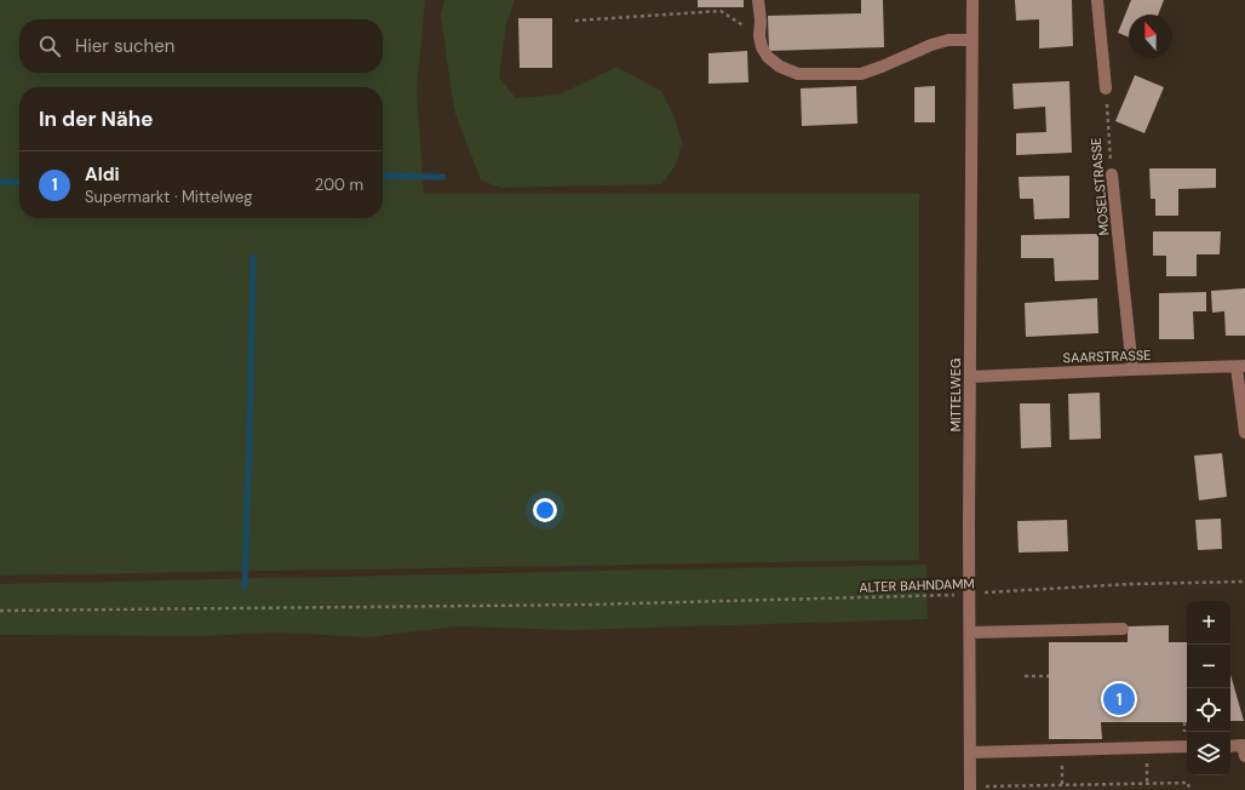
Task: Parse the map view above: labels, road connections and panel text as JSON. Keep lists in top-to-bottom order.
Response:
{
  "streets": {
    "street": ["MOSELSTRASSE", "SAARSTRASSE", "MITTELWEG"],
    "path": ["ALTER BAHNDAMM"]
  },
  "crossings": [
    ["MOSELSTRASSE", "SAARSTRASSE"],
    ["SAARSTRASSE", "MITTELWEG"],
    ["MITTELWEG", "ALTER BAHNDAMM"]
  ],
  "north": "top",
  "page": {
    "search": "Hier suchen",
    "heading": "In der Nähe",
    "list": [
      {
        "mark": "1",
        "name": "Aldi",
        "note": "Supermarkt · Mittelweg",
        "value": "200 m"
      }
    ],
    "map_buttons": ["+", "−"],
    "pins": "1"
  }
}
